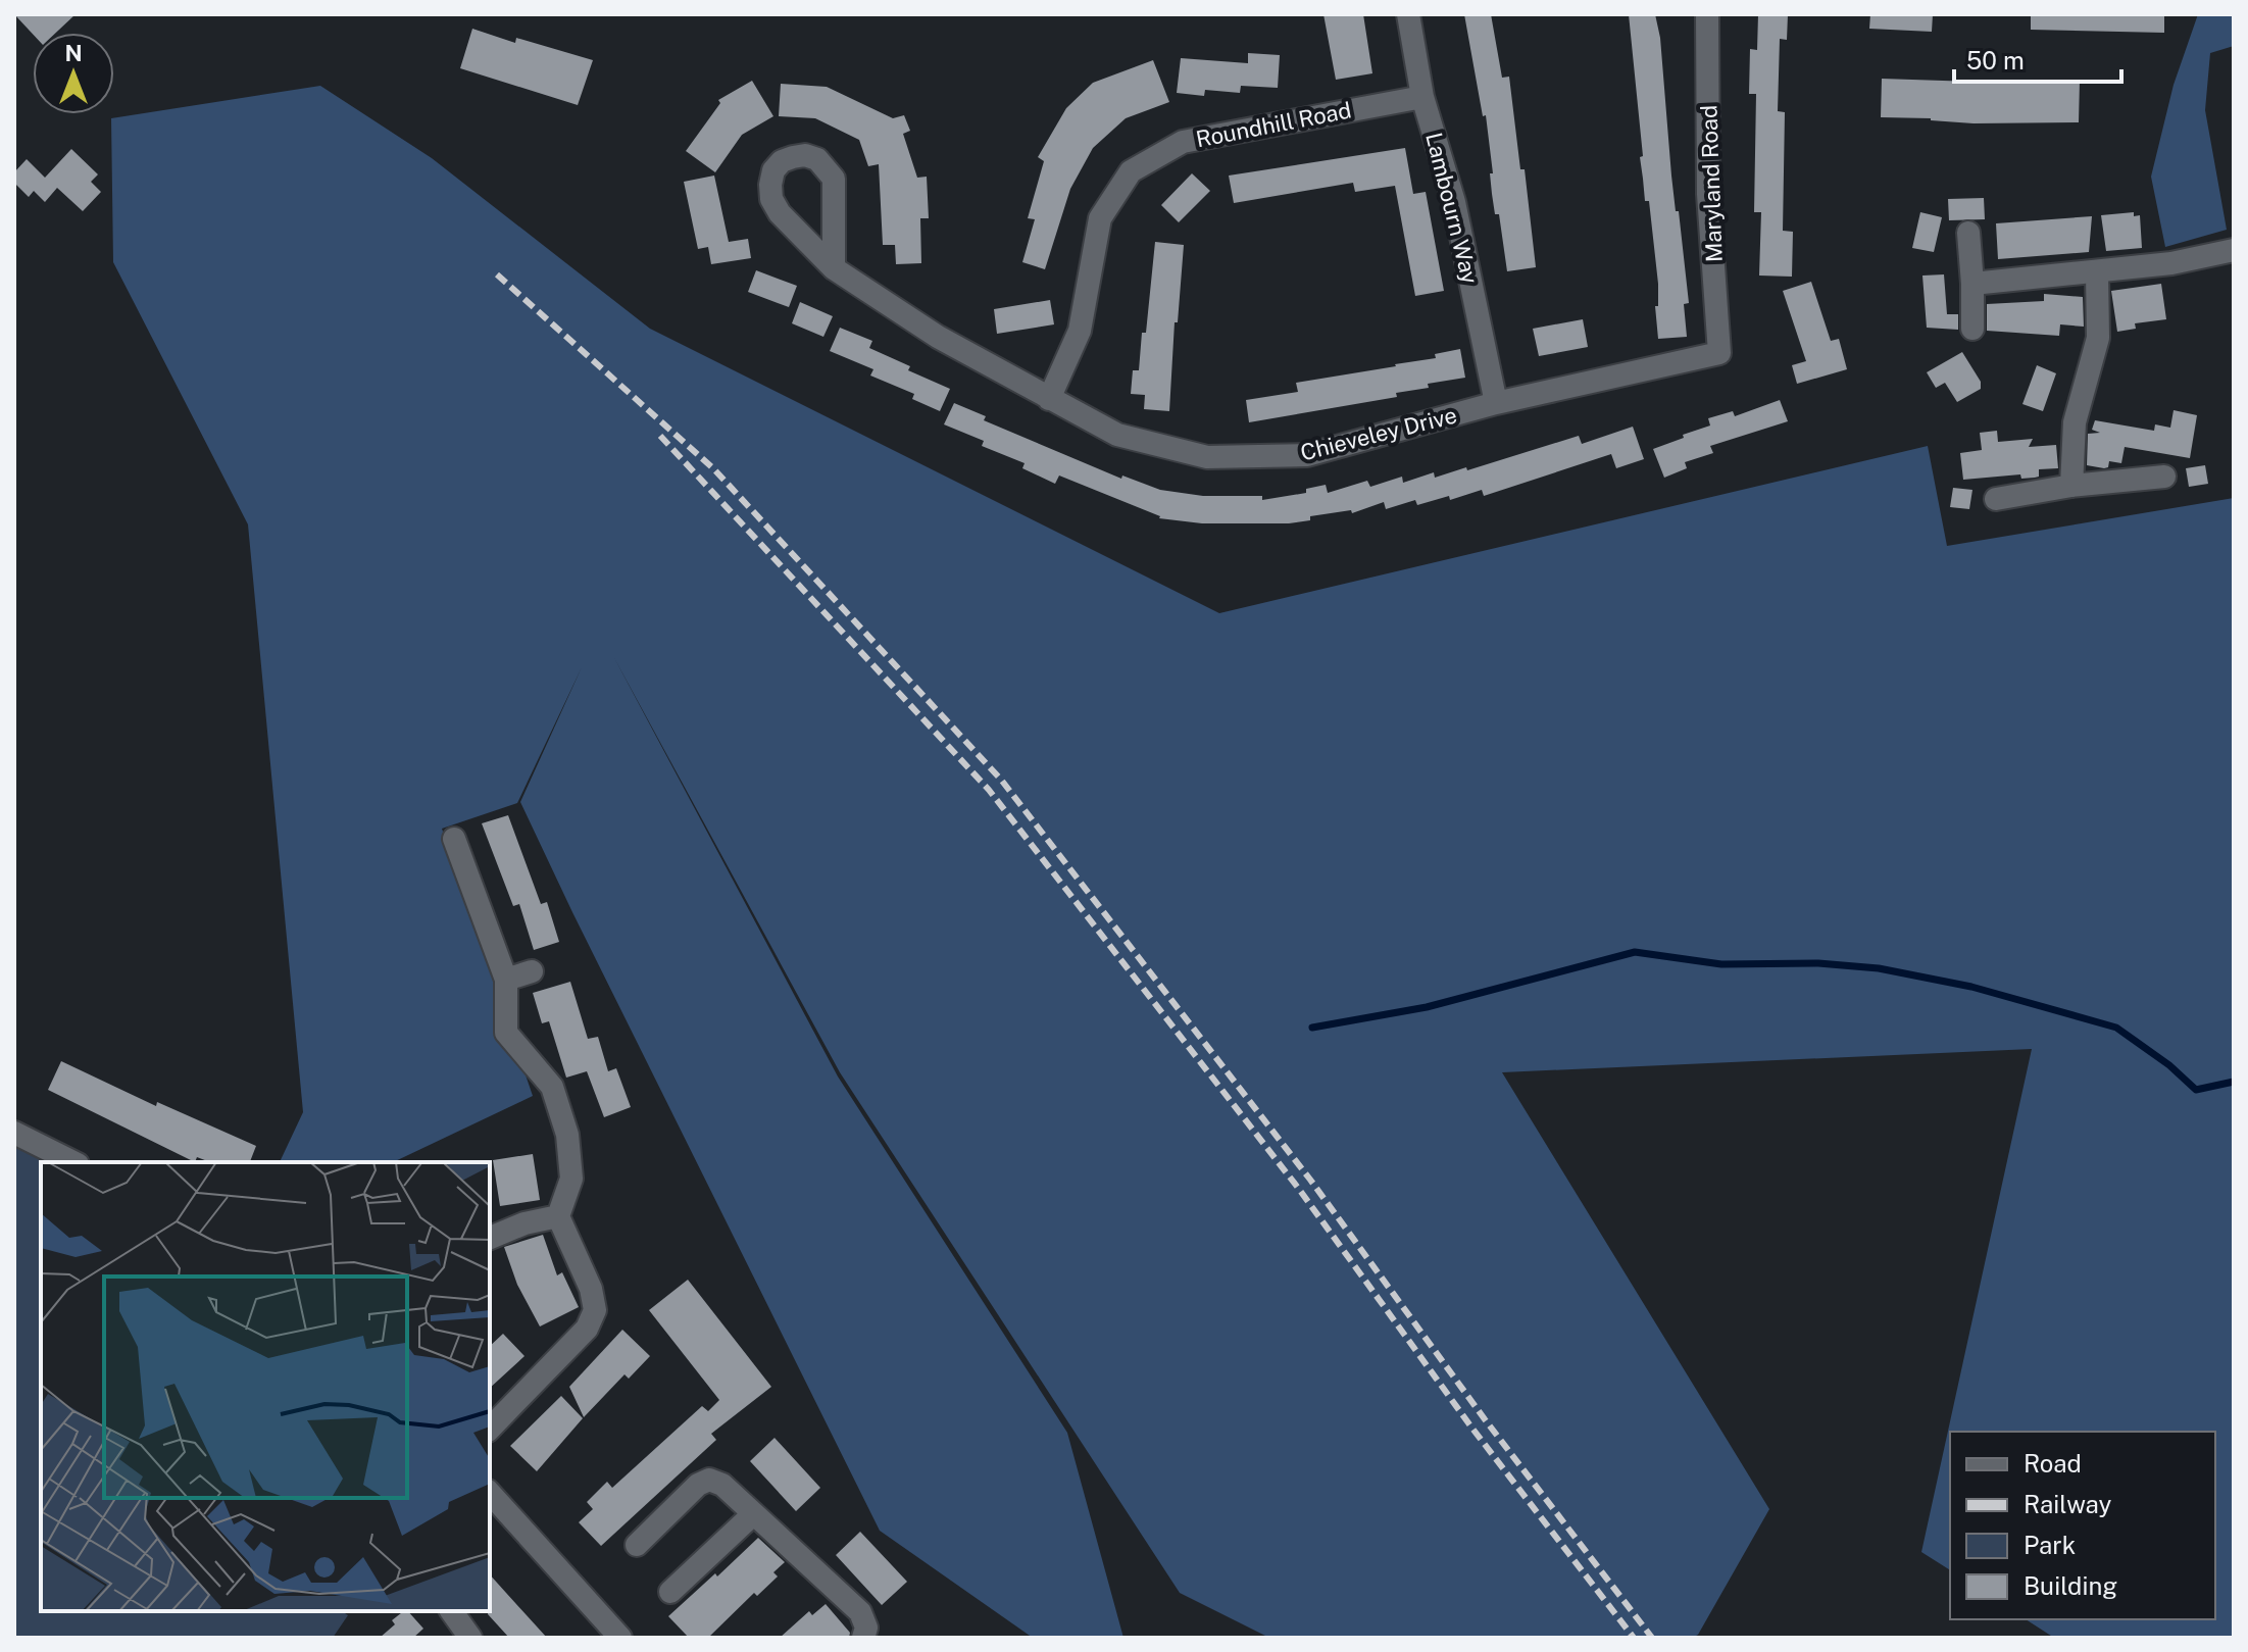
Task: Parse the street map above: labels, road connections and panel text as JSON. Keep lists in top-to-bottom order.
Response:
{
  "streets": {
    "street": [
      "Roundhill Road",
      "Maryland Road",
      "Lambourn Way",
      "Chieveley Drive"
    ]
  },
  "crossings": [
    ["Roundhill Road", "Lambourn Way"],
    ["Roundhill Road", "Chieveley Drive"],
    ["Maryland Road", "Chieveley Drive"],
    ["Lambourn Way", "Chieveley Drive"]
  ],
  "legend": [
    "Road",
    "Railway",
    "Park",
    "Building"
  ],
  "scale_bar": "50 m",
  "north": "top"
}
